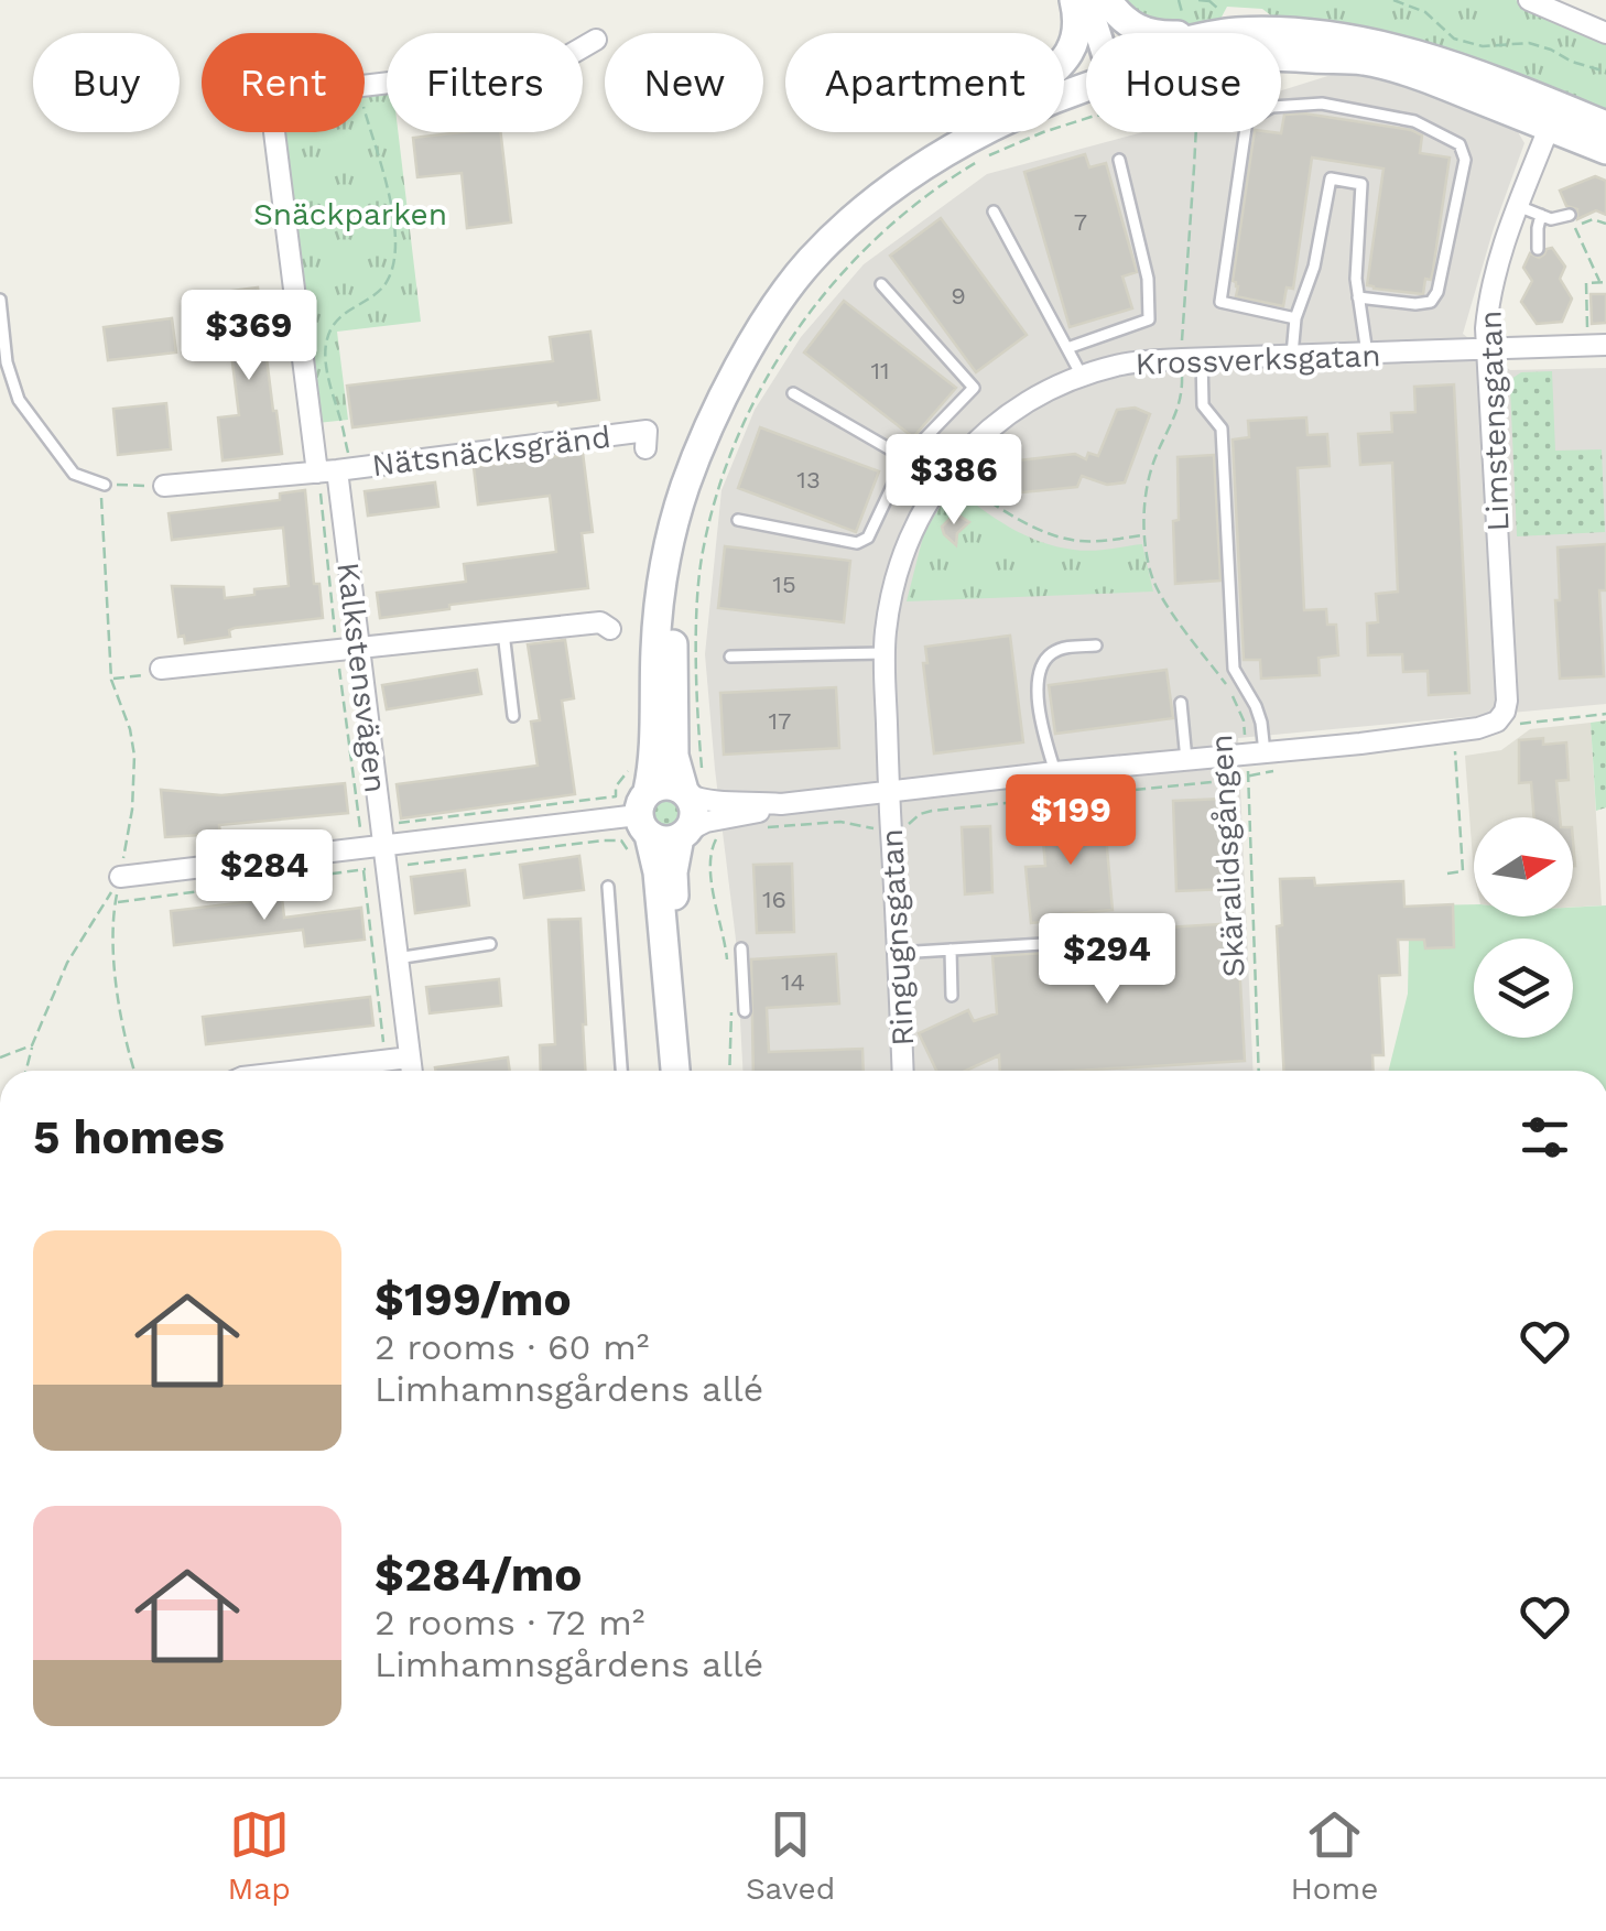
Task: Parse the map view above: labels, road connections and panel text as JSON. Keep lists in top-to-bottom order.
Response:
{
  "streets": {
    "street": [
      "Krossverksgatan",
      "Limstensgatan",
      "Nätsnäcksgränd",
      "Kalkstensvägen",
      "Ringugnsgatan"
    ],
    "path": ["Skäralidsgången"]
  },
  "crossings": [
    ["Krossverksgatan", "Limstensgatan"],
    ["Krossverksgatan", "Skäralidsgången"],
    ["Krossverksgatan", "Ringugnsgatan"],
    ["Nätsnäcksgränd", "Kalkstensvägen"]
  ],
  "parks": ["Snäckparken"],
  "house_numbers": [
    "7",
    "9",
    "11",
    "13",
    "15",
    "17",
    "16",
    "14"
  ],
  "north": "right",
  "page": {
    "chip": [
      "Buy",
      "Rent",
      "Filters",
      "New",
      "Apartment",
      "House"
    ],
    "price": [
      "$369",
      "$386",
      "$199",
      "$284",
      "$294"
    ],
    "heading": "5 homes",
    "list": [
      {
        "name": "$199/mo",
        "note": "2 rooms · 60 m² · Limhamnsgårdens allé"
      },
      {
        "name": "$284/mo",
        "note": "2 rooms · 72 m² · Limhamnsgårdens allé"
      }
    ],
    "tabs": ["Map", "Saved", "Home"]
  }
}
